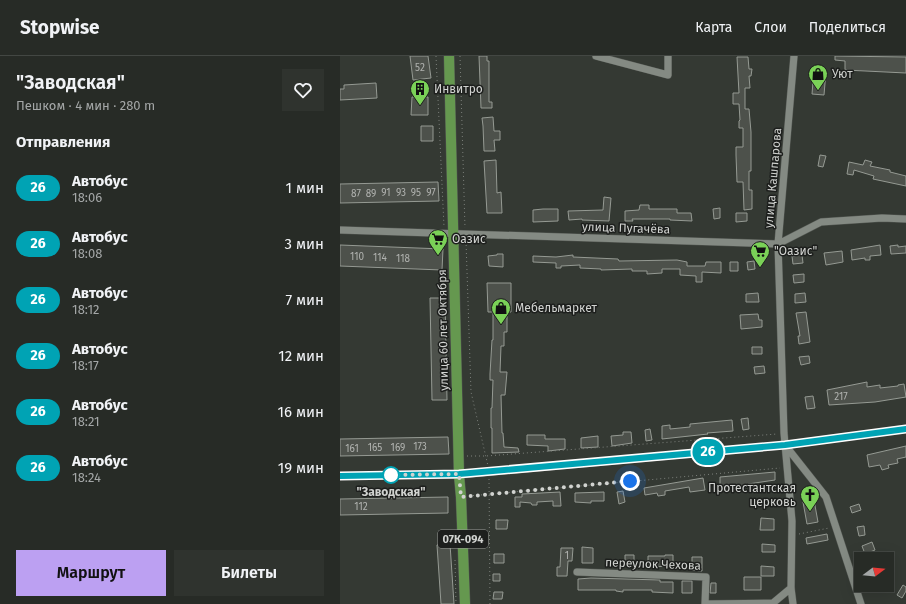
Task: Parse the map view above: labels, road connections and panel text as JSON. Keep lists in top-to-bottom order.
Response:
{
  "streets": {
    "main road": ["улица 60 лет Октября", "07К-094"],
    "street": ["улица Кашпарова", "улица Пугачёва", "переулок Чехова"]
  },
  "crossings": [
    ["улица Кашпарова", "улица Пугачёва"],
    ["улица Кашпарова", "переулок Чехова"],
    ["улица Пугачёва", "улица 60 лет Октября"]
  ],
  "places": {
    "shop": ["Уют", "Мебельмаркет"],
    "building": ["Инвитро"],
    "supermarket": ["Оазис", "\"Оазис\""],
    "other": ["\"Заводская\""],
    "church": ["Протестантская церковь"]
  },
  "lines": ["bus line 26"],
  "house_numbers": [
    "52",
    "91",
    "93",
    "95",
    "97",
    "87",
    "89",
    "110",
    "114",
    "118",
    "217",
    "173",
    "165",
    "169",
    "161",
    "112",
    "1"
  ],
  "north": "right",
  "page": {
    "header": "Stopwise",
    "nav": ["Карта", "Слои", "Поделиться"],
    "heading": [
      ["\"Заводская\"", "Пешком · 4 мин · 280 m"],
      "Отправления"
    ],
    "on_map": "26",
    "list": [
      {
        "mark": "26",
        "name": "Автобус",
        "note": "18:06",
        "value": "1 мин"
      },
      {
        "mark": "26",
        "name": "Автобус",
        "note": "18:08",
        "value": "3 мин"
      },
      {
        "mark": "26",
        "name": "Автобус",
        "note": "18:12",
        "value": "7 мин"
      },
      {
        "mark": "26",
        "name": "Автобус",
        "note": "18:17",
        "value": "12 мин"
      },
      {
        "mark": "26",
        "name": "Автобус",
        "note": "18:21",
        "value": "16 мин"
      },
      {
        "mark": "26",
        "name": "Автобус",
        "note": "18:24",
        "value": "19 мин"
      }
    ],
    "buttons": ["Маршрут", "Билеты"]
  }
}
